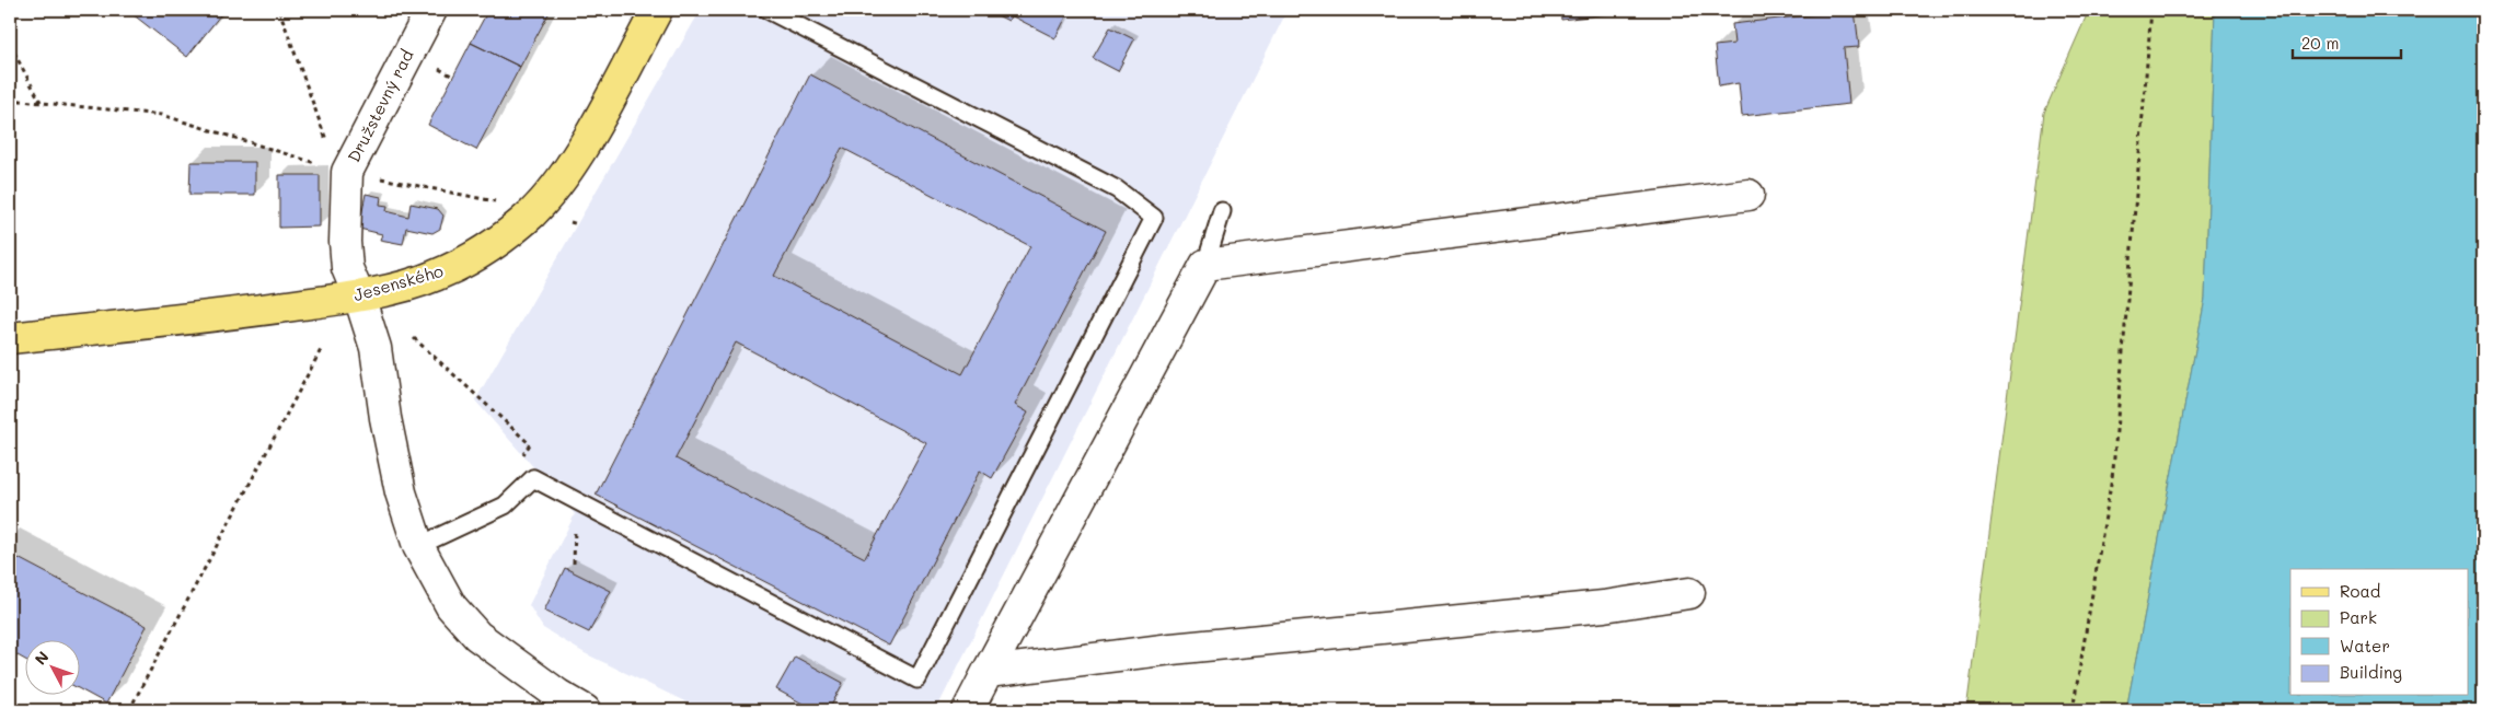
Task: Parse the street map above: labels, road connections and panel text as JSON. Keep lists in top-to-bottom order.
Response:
{
  "streets": {
    "main road": ["Jesenského"],
    "street": ["Družstevný rad"]
  },
  "crossings": [
    ["Družstevný rad", "Jesenského"]
  ],
  "legend": [
    "Road",
    "Park",
    "Water",
    "Building"
  ],
  "scale_bar": "20 m",
  "north": "top left"
}
